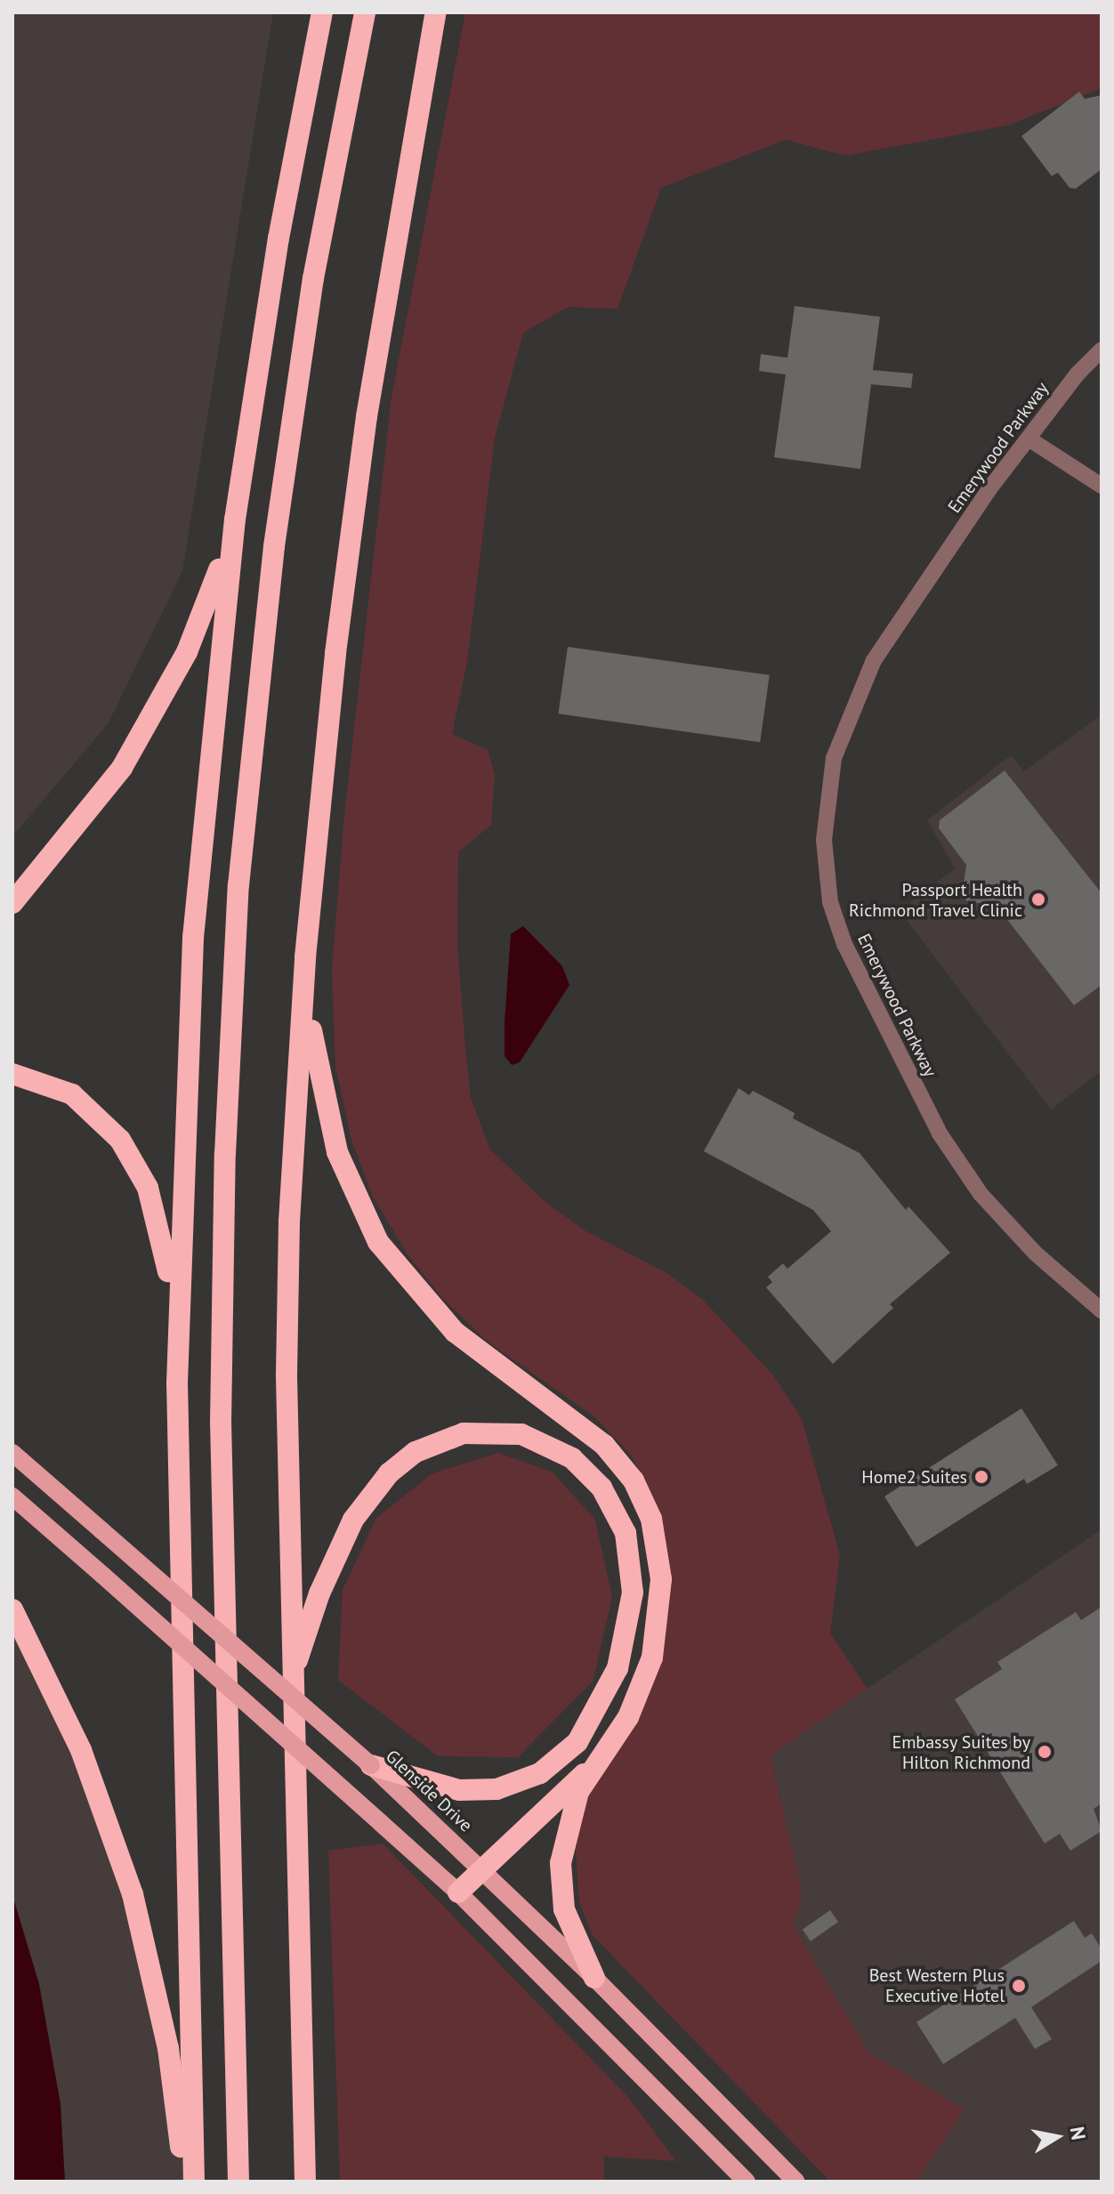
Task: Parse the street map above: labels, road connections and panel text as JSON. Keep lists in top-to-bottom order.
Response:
{
  "streets": {
    "main road": ["Glenside Drive"],
    "street": ["Emerywood Parkway"]
  },
  "places": [
    "Passport Health Richmond Travel Clinic",
    "Home2 Suites",
    "Embassy Suites by Hilton Richmond",
    "Best Western Plus Executive Hotel"
  ],
  "north": "right"
}
